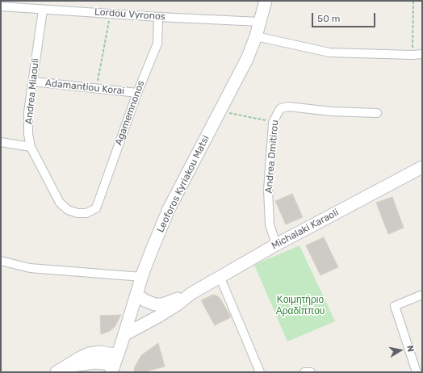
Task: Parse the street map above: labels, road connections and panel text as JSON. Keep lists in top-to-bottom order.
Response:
{
  "streets": {
    "main road": ["Leoforos Kyriakou Matsi", "Michalaki Karaoli"],
    "street": [
      "Lordou Vyronos",
      "Adamantiou Korai",
      "Andrea Miaouli",
      "Agamemnonos",
      "Andrea Dmitirou"
    ]
  },
  "crossings": [
    ["Lordou Vyronos", "Andrea Miaouli"],
    ["Lordou Vyronos", "Agamemnonos"],
    ["Lordou Vyronos", "Leoforos Kyriakou Matsi"],
    ["Adamantiou Korai", "Andrea Miaouli"],
    ["Adamantiou Korai", "Agamemnonos"],
    ["Andrea Miaouli", "Agamemnonos"],
    ["Andrea Dmitirou", "Michalaki Karaoli"],
    ["Leoforos Kyriakou Matsi", "Michalaki Karaoli"]
  ],
  "parks": ["Κοιμητήριο Αραδίππου"],
  "scale_bar": "50 m",
  "north": "right"
}
